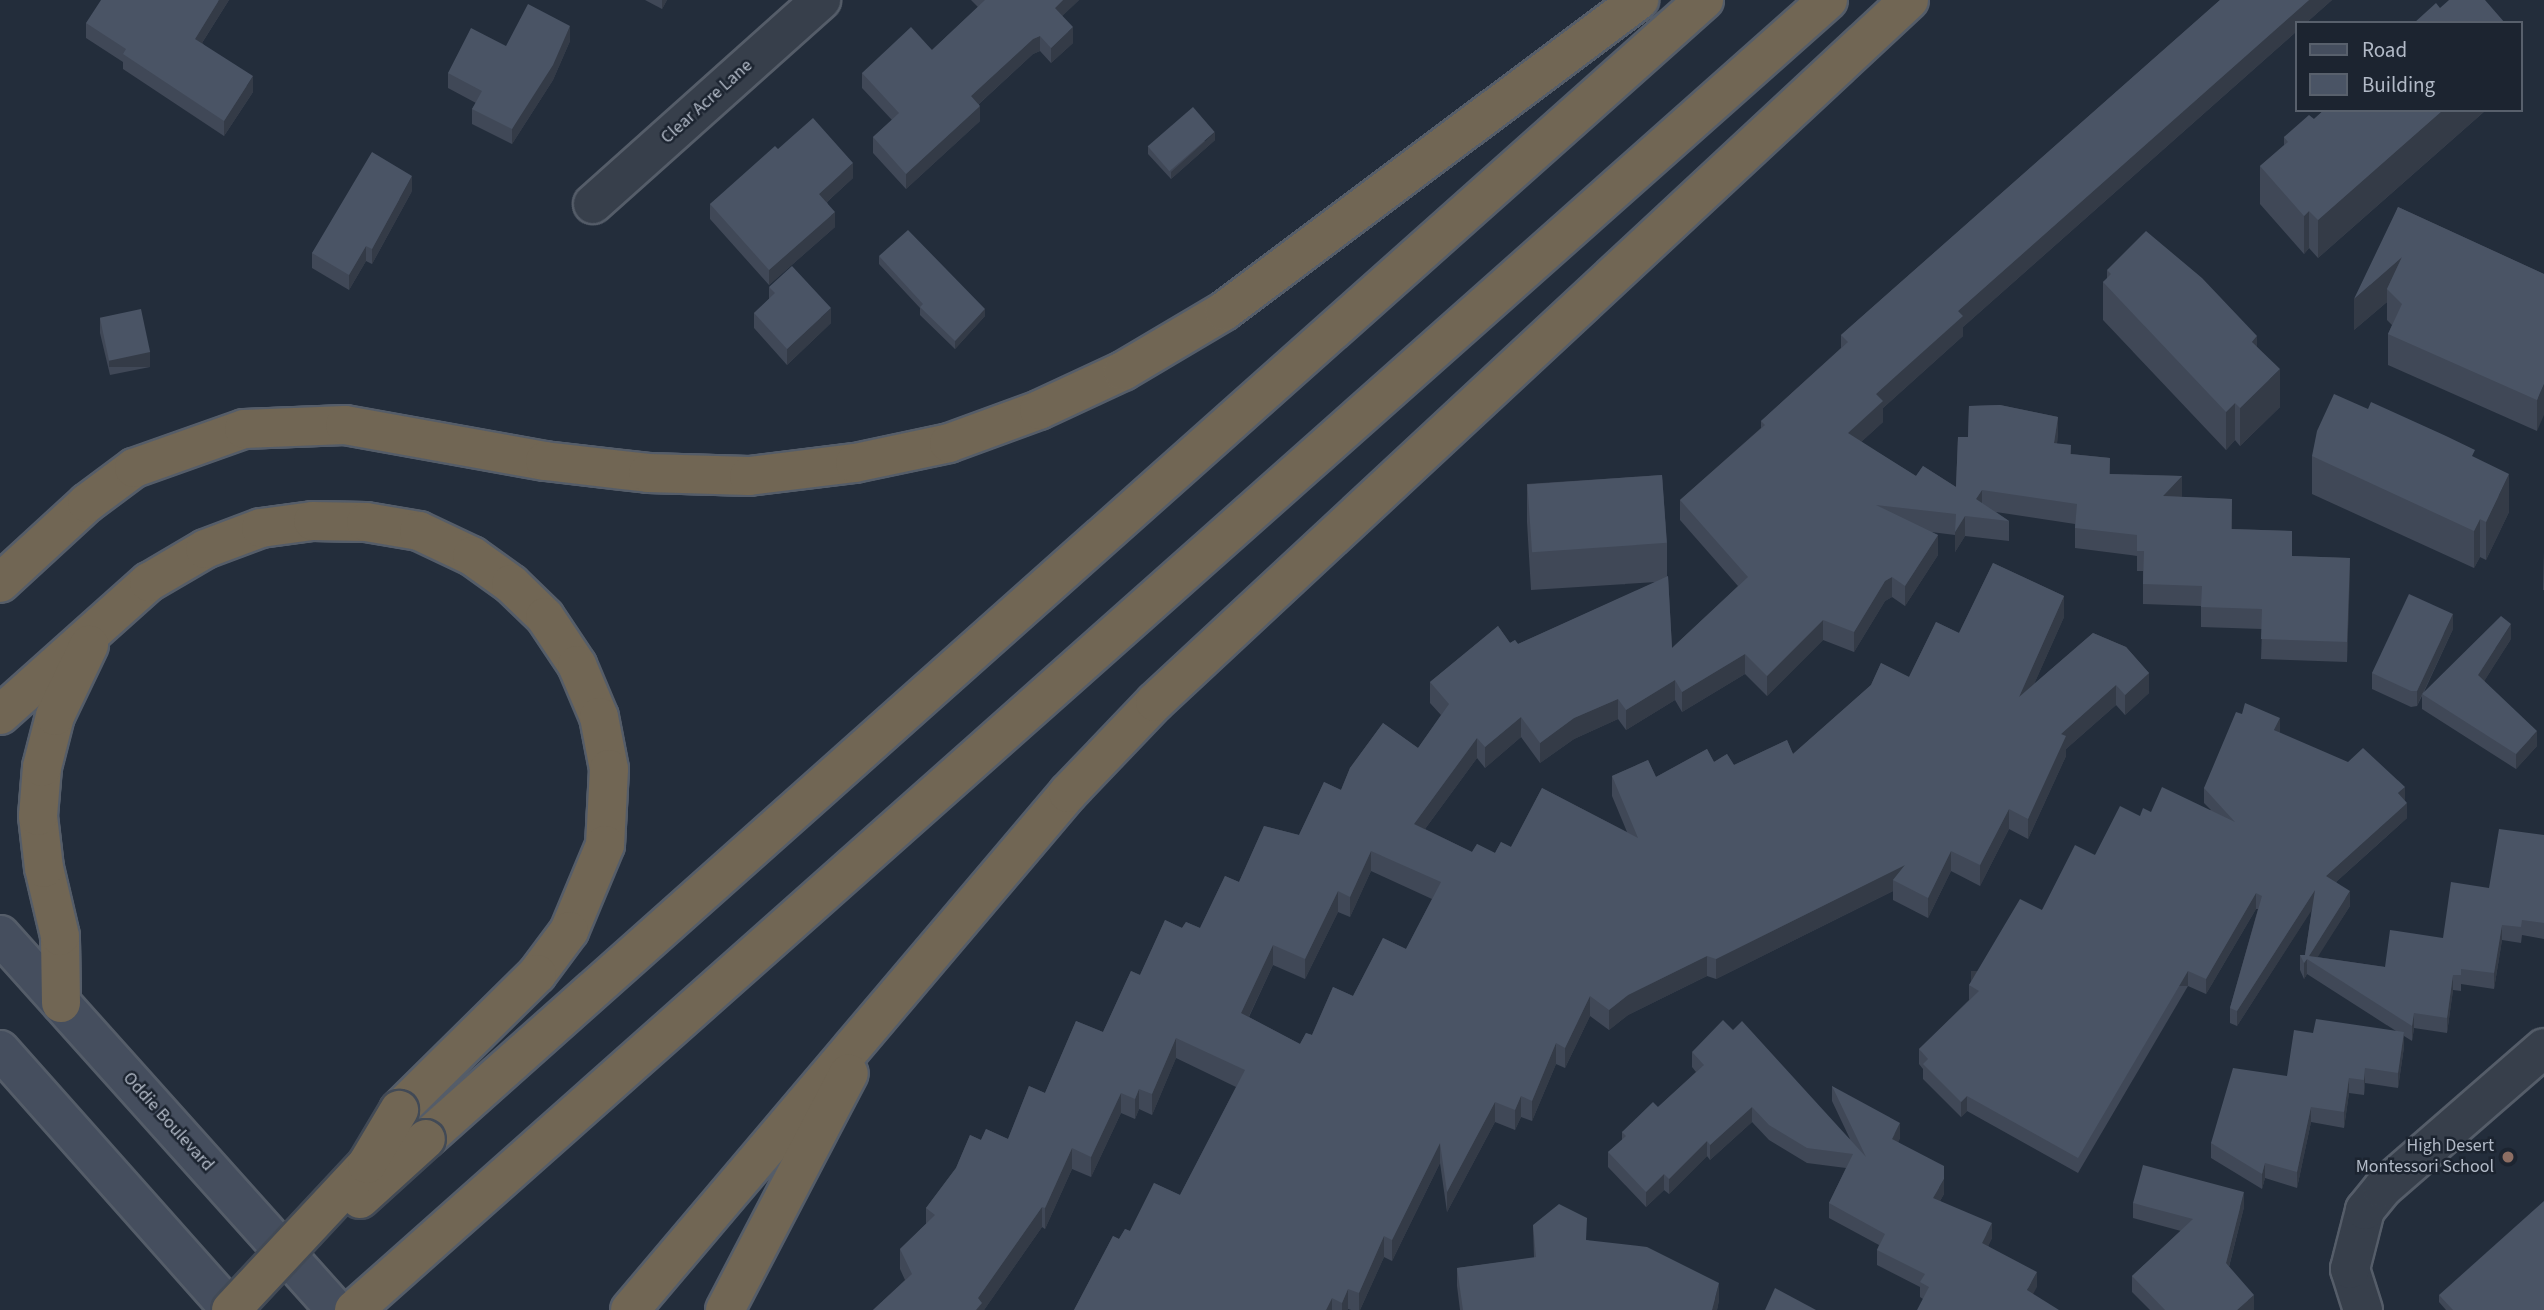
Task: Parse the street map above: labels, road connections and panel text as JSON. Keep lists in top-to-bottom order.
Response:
{
  "streets": {
    "main road": ["Oddie Boulevard"],
    "street": ["Clear Acre Lane"]
  },
  "places": ["High Desert Montessori School"],
  "legend": ["Road", "Building"]
}
